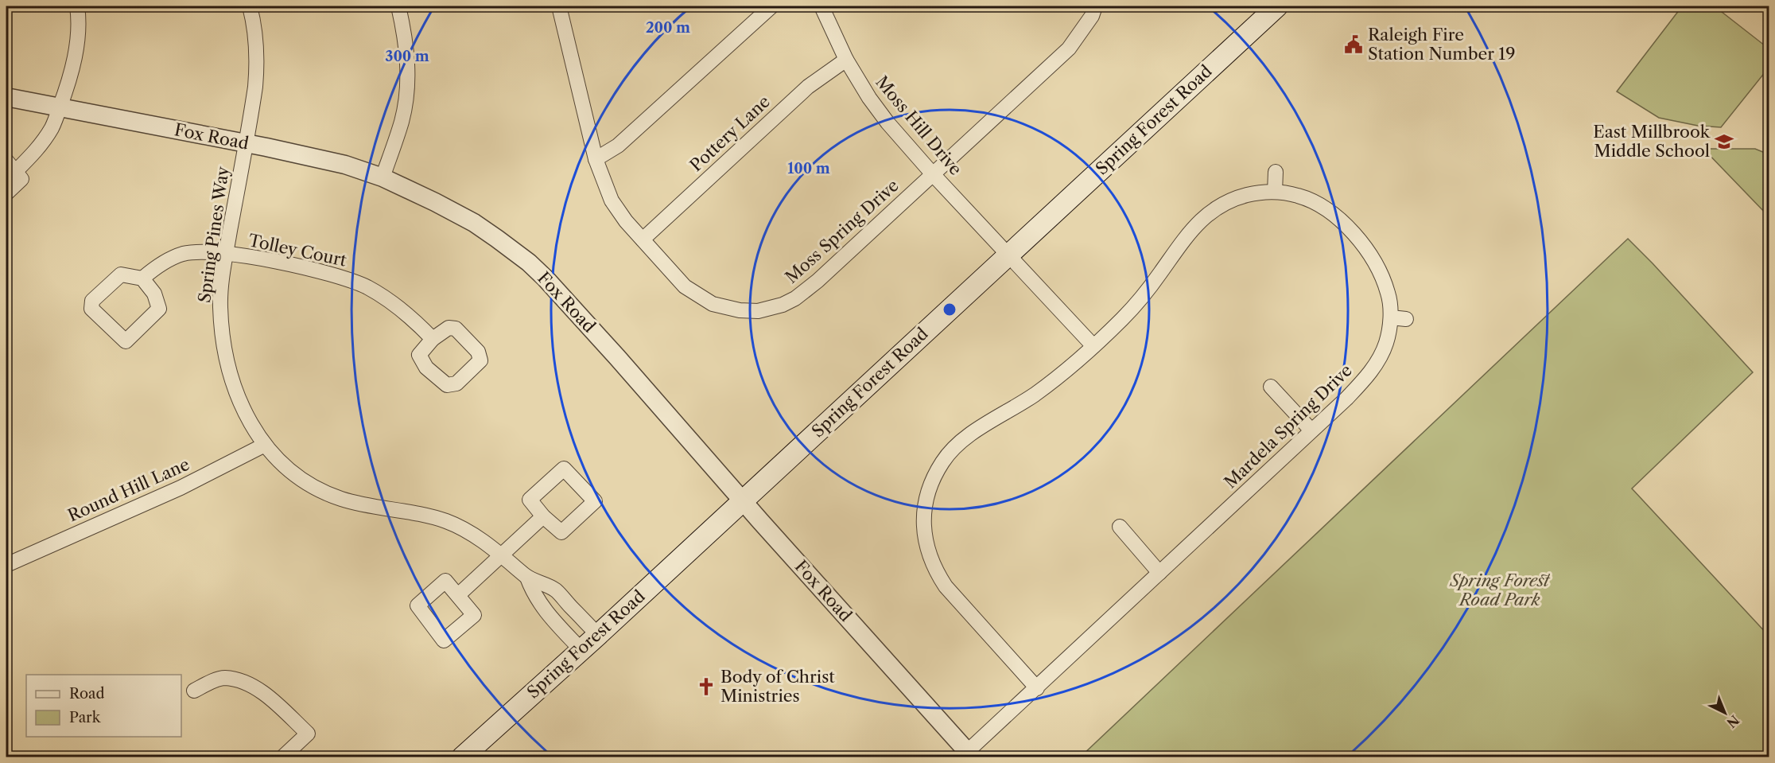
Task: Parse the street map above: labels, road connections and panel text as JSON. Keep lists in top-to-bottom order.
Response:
{
  "streets": {
    "main road": ["Spring Forest Road"],
    "street": [
      "Moss Hill Drive",
      "Pottery Lane",
      "Fox Road",
      "Moss Spring Drive",
      "Spring Pines Way",
      "Tolley Court",
      "Mardela Spring Drive",
      "Round Hill Lane"
    ]
  },
  "crossings": [
    ["Spring Forest Road", "Moss Hill Drive"],
    ["Spring Forest Road", "Fox Road"],
    ["Spring Forest Road", "Spring Pines Way"],
    ["Moss Hill Drive", "Pottery Lane"],
    ["Moss Hill Drive", "Moss Spring Drive"],
    ["Moss Hill Drive", "Mardela Spring Drive"],
    ["Pottery Lane", "Moss Spring Drive"],
    ["Fox Road", "Spring Pines Way"],
    ["Fox Road", "Mardela Spring Drive"],
    ["Spring Pines Way", "Tolley Court"],
    ["Spring Pines Way", "Round Hill Lane"]
  ],
  "parks": ["Spring Forest Road Park"],
  "places": {
    "public building": ["Raleigh Fire Station Number 19"],
    "school or university": ["East Millbrook Middle School"],
    "church": ["Body of Christ Ministries"]
  },
  "legend": ["Road", "Park"],
  "north": "bottom right",
  "rings": ["200 m", "300 m", "100 m"]
}
